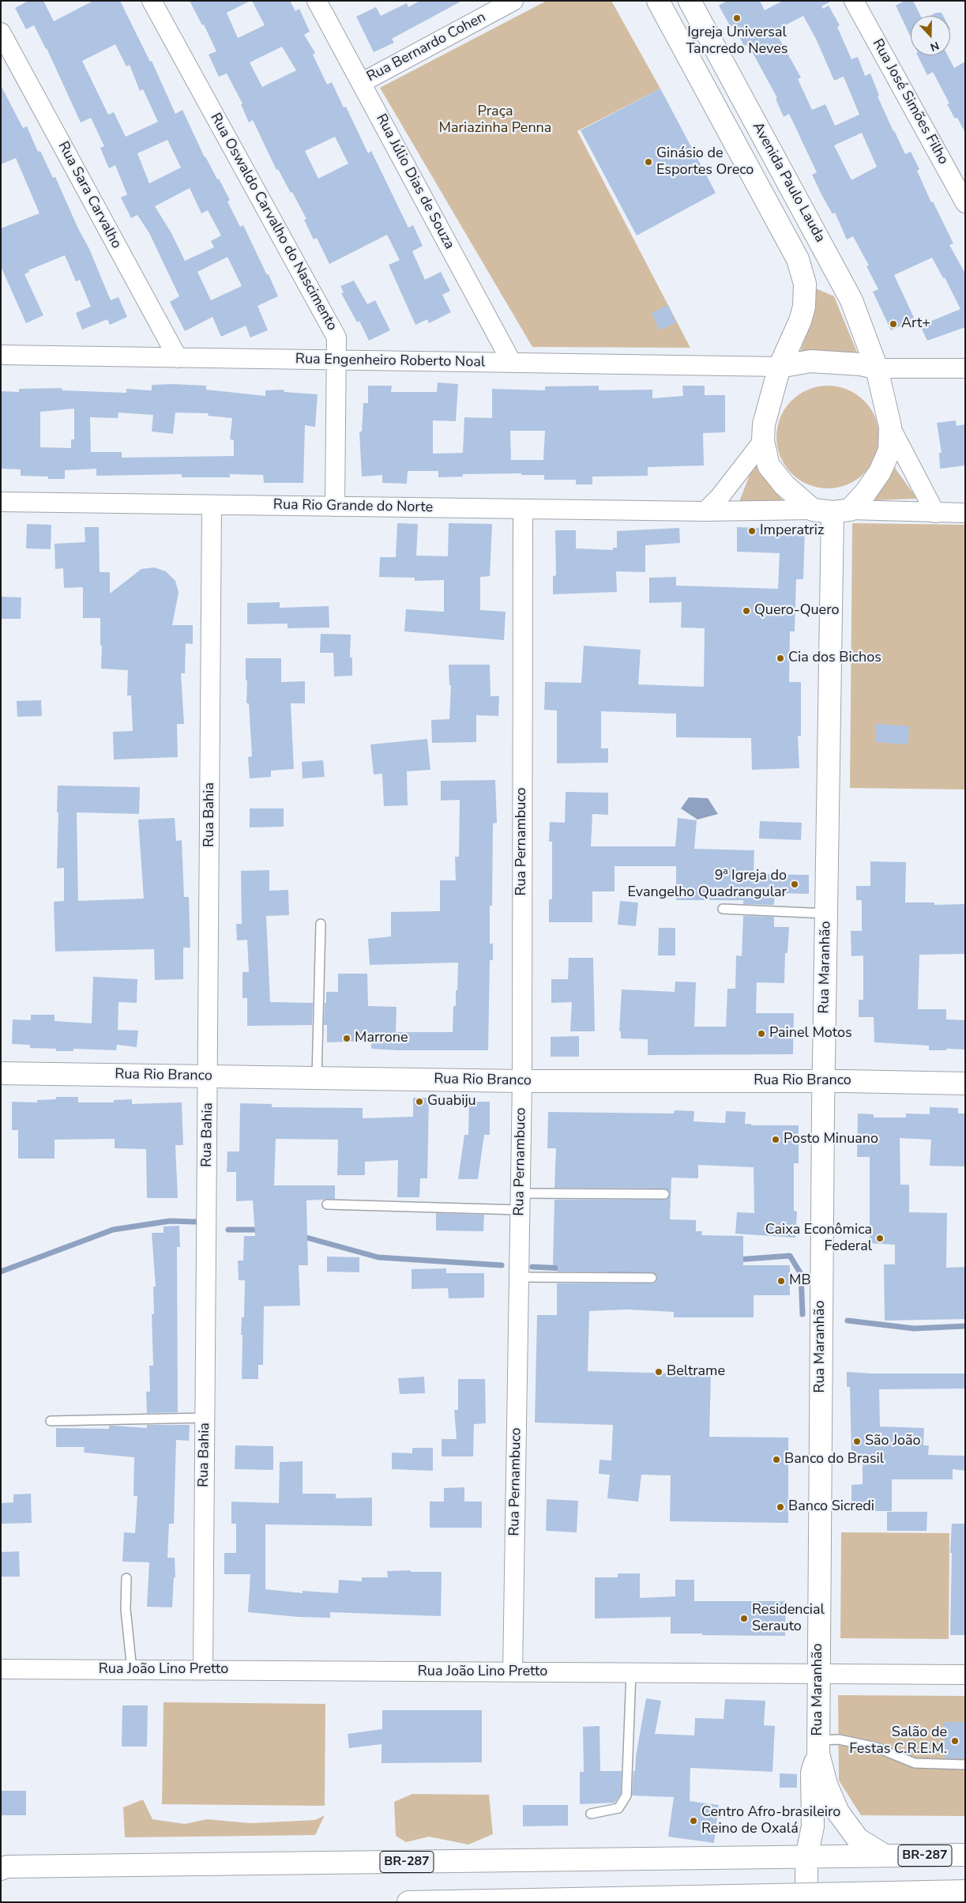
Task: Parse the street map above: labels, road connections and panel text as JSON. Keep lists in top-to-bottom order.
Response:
{
  "streets": {
    "main road": [
      "Avenida Paulo Lauda",
      "Rua Maranhão",
      "Rua Rio Branco",
      "BR-287"
    ],
    "street": [
      "Rua Bernardo Cohen",
      "Rua José Simões Filho",
      "Rua Júlio Dias de Souza",
      "Rua Sara Carvalho",
      "Rua Oswaldo Carvalho do Nascimento",
      "Rua Engenheiro Roberto Noal",
      "Rua Rio Grande do Norte",
      "Rua Bahia",
      "Rua Pernambuco",
      "Rua João Lino Pretto"
    ]
  },
  "crossings": [
    ["Rua Bernardo Cohen", "Rua Júlio Dias de Souza"],
    ["Rua Júlio Dias de Souza", "Rua Engenheiro Roberto Noal"],
    ["Avenida Paulo Lauda", "Rua Engenheiro Roberto Noal"],
    ["Avenida Paulo Lauda", "Rua Rio Grande do Norte"],
    ["Avenida Paulo Lauda", "Rua Maranhão"],
    ["Rua Sara Carvalho", "Rua Engenheiro Roberto Noal"],
    ["Rua Oswaldo Carvalho do Nascimento", "Rua Engenheiro Roberto Noal"],
    ["Rua Oswaldo Carvalho do Nascimento", "Rua Rio Grande do Norte"],
    ["Rua Rio Grande do Norte", "Rua Bahia"],
    ["Rua Rio Grande do Norte", "Rua Pernambuco"],
    ["Rua Rio Grande do Norte", "Rua Maranhão"],
    ["Rua Bahia", "Rua Rio Branco"],
    ["Rua Bahia", "Rua João Lino Pretto"],
    ["Rua Pernambuco", "Rua Rio Branco"],
    ["Rua Pernambuco", "Rua João Lino Pretto"],
    ["Rua Maranhão", "Rua Rio Branco"],
    ["Rua Maranhão", "Rua João Lino Pretto"],
    ["Rua Maranhão", "BR-287"]
  ],
  "parks": ["Praça Mariazinha Penna"],
  "places": [
    "Igreja Universal Tancredo Neves",
    "Ginásio de Esportes Oreco",
    "Art+",
    "Imperatriz",
    "Quero-Quero",
    "Cia dos Bichos",
    "9ª Igreja do Evangelho Quadrangular",
    "Painel Motos",
    "Marrone",
    "Guabiju",
    "Posto Minuano",
    "Caixa Econômica Federal",
    "MB",
    "Beltrame",
    "São João",
    "Banco do Brasil",
    "Banco Sicredi",
    "Residencial Serauto",
    "Salão de Festas C.R.E.M.",
    "Centro Afro-brasileiro Reino de Oxalá"
  ],
  "north": "bottom"
}
